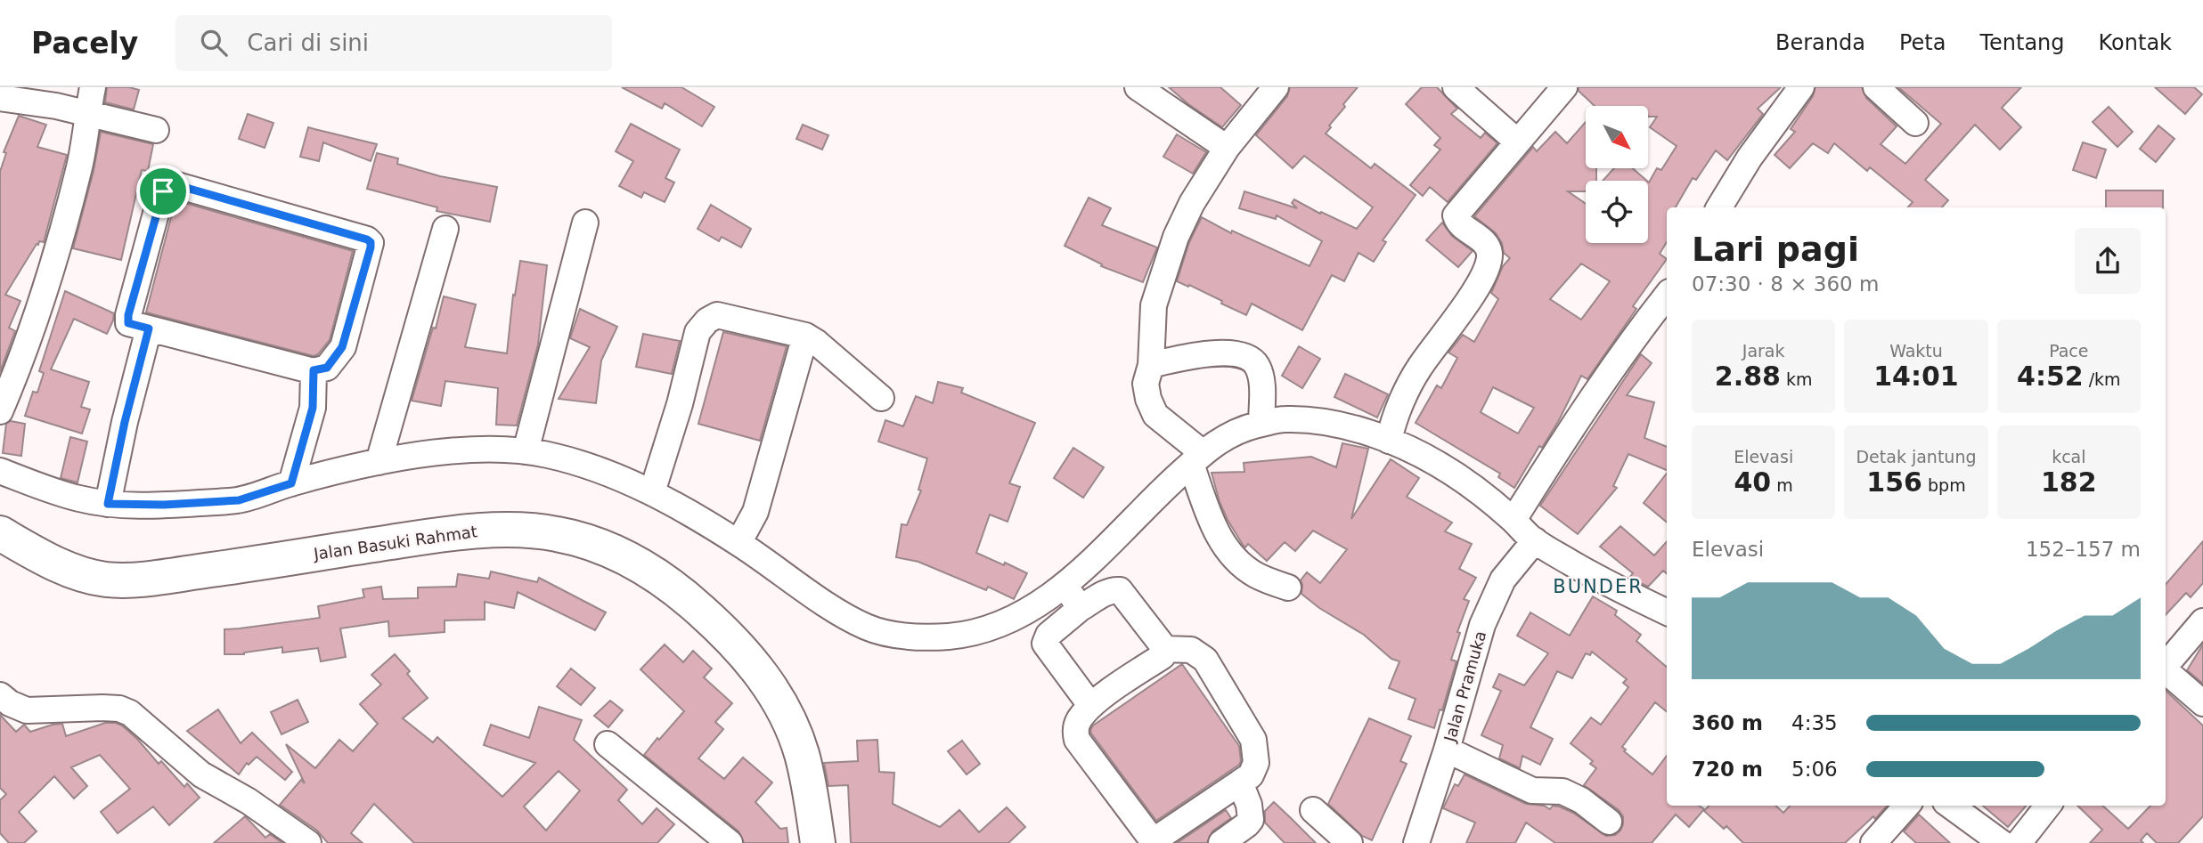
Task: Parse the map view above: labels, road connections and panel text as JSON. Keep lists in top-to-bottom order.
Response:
{
  "streets": {
    "highway": ["Jalan Basuki Rahmat"],
    "street": ["Jalan Pramuka"]
  },
  "districts": ["BUNDER"],
  "north": "bottom right",
  "page": {
    "header": "Pacely",
    "search": "Cari di sini",
    "nav": [
      "Beranda",
      "Peta",
      "Tentang",
      "Kontak"
    ],
    "heading": ["Lari pagi", "07:30 · 8 × 360 m"],
    "stats": [
      ["Jarak", "2.88 km"],
      ["Waktu", "14:01"],
      ["Pace", "4:52 /km"],
      ["Elevasi", "40 m"],
      ["Detak jantung", "156 bpm"],
      ["kcal", "182"]
    ],
    "chart": ["Elevasi", "152–157 m"],
    "list": [
      {
        "name": "360 m",
        "note": "4:35"
      },
      {
        "name": "720 m",
        "note": "5:06"
      }
    ]
  }
}
